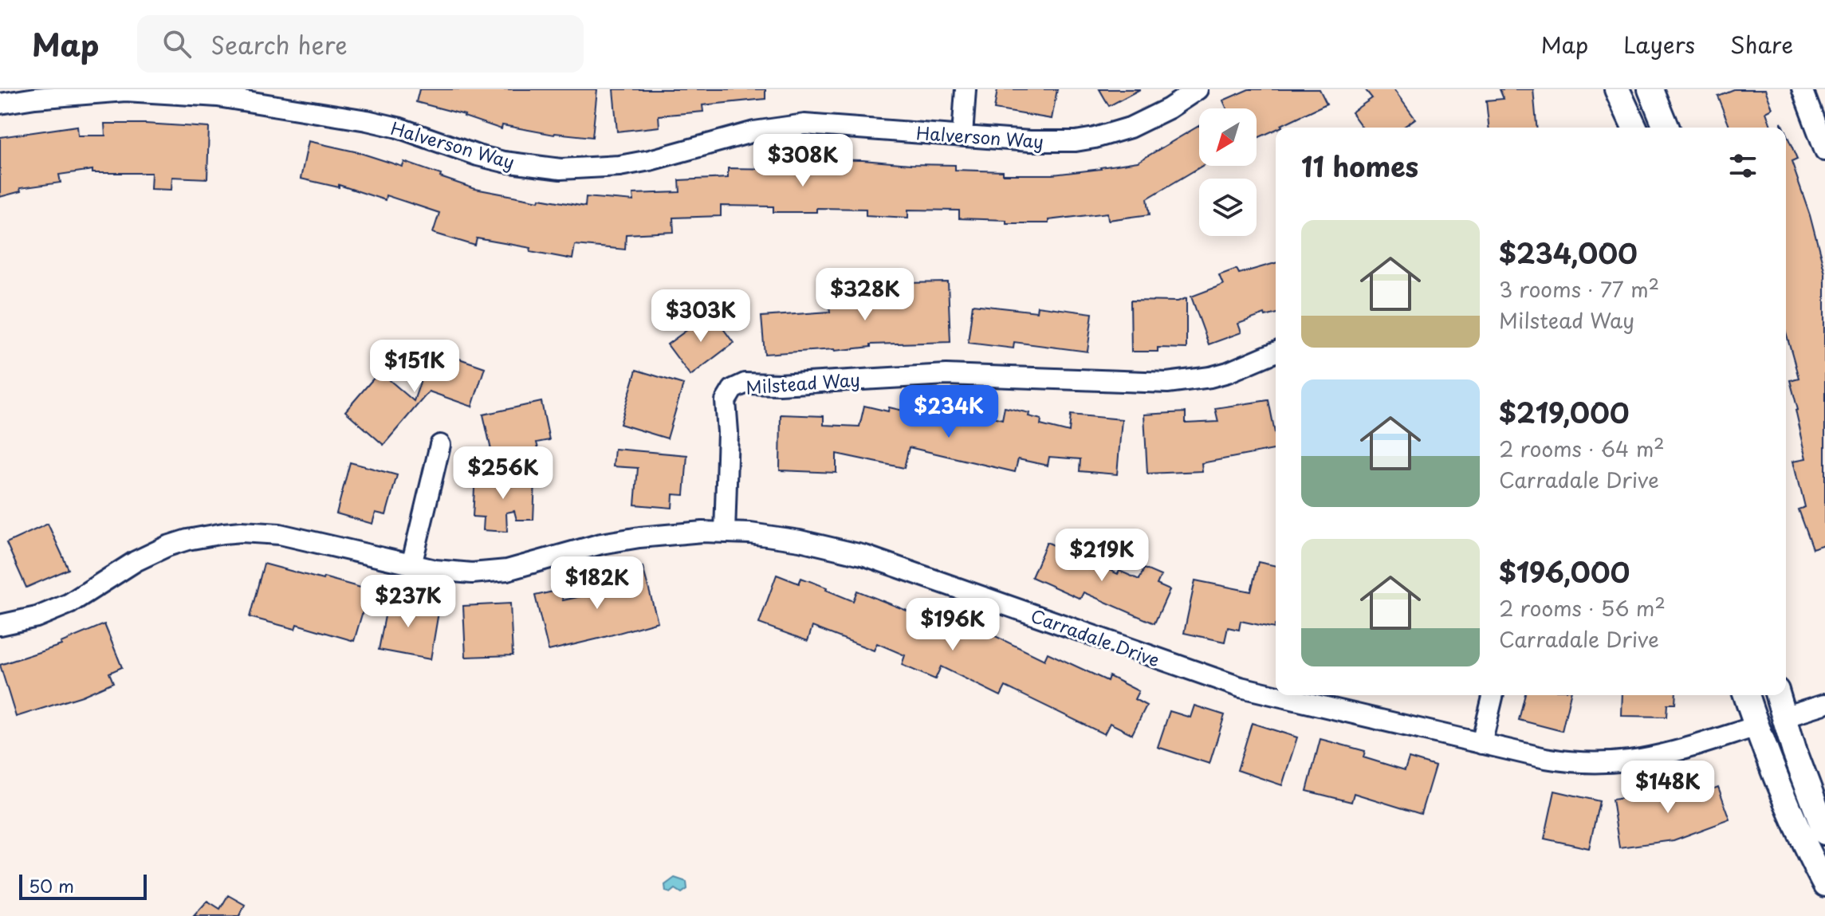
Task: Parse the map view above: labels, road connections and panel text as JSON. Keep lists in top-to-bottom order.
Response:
{
  "streets": {
    "street": ["Halverson Way", "Milstead Way", "Carradale Drive"]
  },
  "crossings": [
    ["Milstead Way", "Carradale Drive"]
  ],
  "scale_bar": "50 m",
  "north": "bottom left",
  "page": {
    "header": "Map",
    "search": "Search here",
    "nav": ["Map", "Layers", "Share"],
    "heading": "11 homes",
    "price": [
      "$308K",
      "$328K",
      "$303K",
      "$151K",
      "$234K",
      "$256K",
      "$219K",
      "$182K",
      "$237K",
      "$196K",
      "$148K"
    ],
    "list": [
      {
        "name": "$234,000",
        "note": "3 rooms · 77 m² · Milstead Way"
      },
      {
        "name": "$219,000",
        "note": "2 rooms · 64 m² · Carradale Drive"
      },
      {
        "name": "$196,000",
        "note": "2 rooms · 56 m² · Carradale Drive"
      }
    ],
    "scale": "50 m"
  }
}
